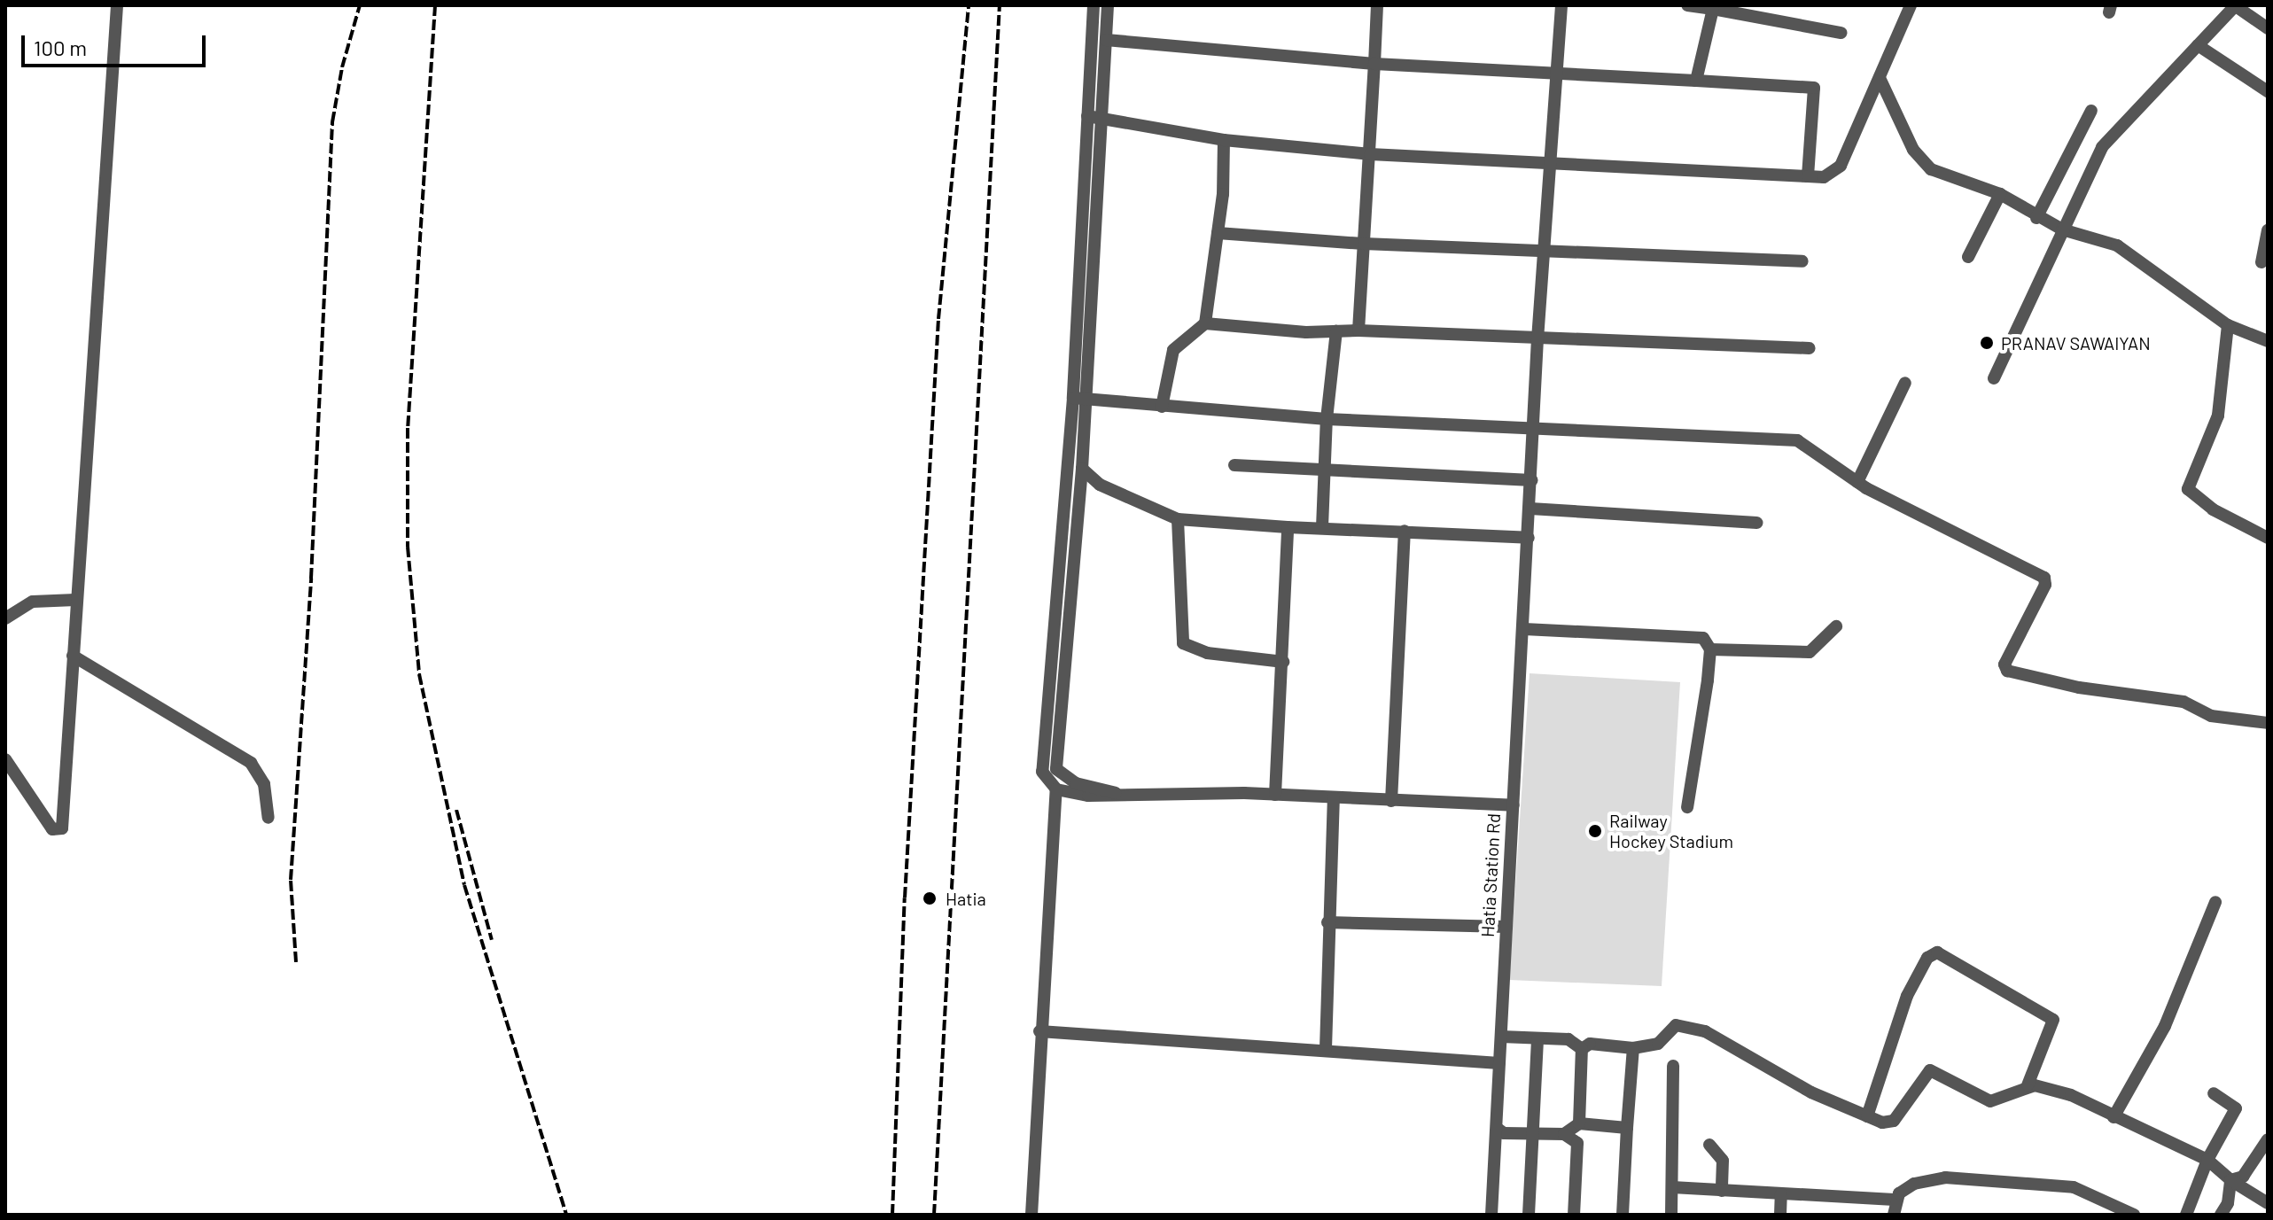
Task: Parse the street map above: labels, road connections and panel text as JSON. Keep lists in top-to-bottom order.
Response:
{
  "streets": {
    "street": ["Hatia Station Rd"]
  },
  "places": ["PRANAV SAWAIYAN", "Railway Hockey Stadium", "Hatia"],
  "scale_bar": "100 m"
}
